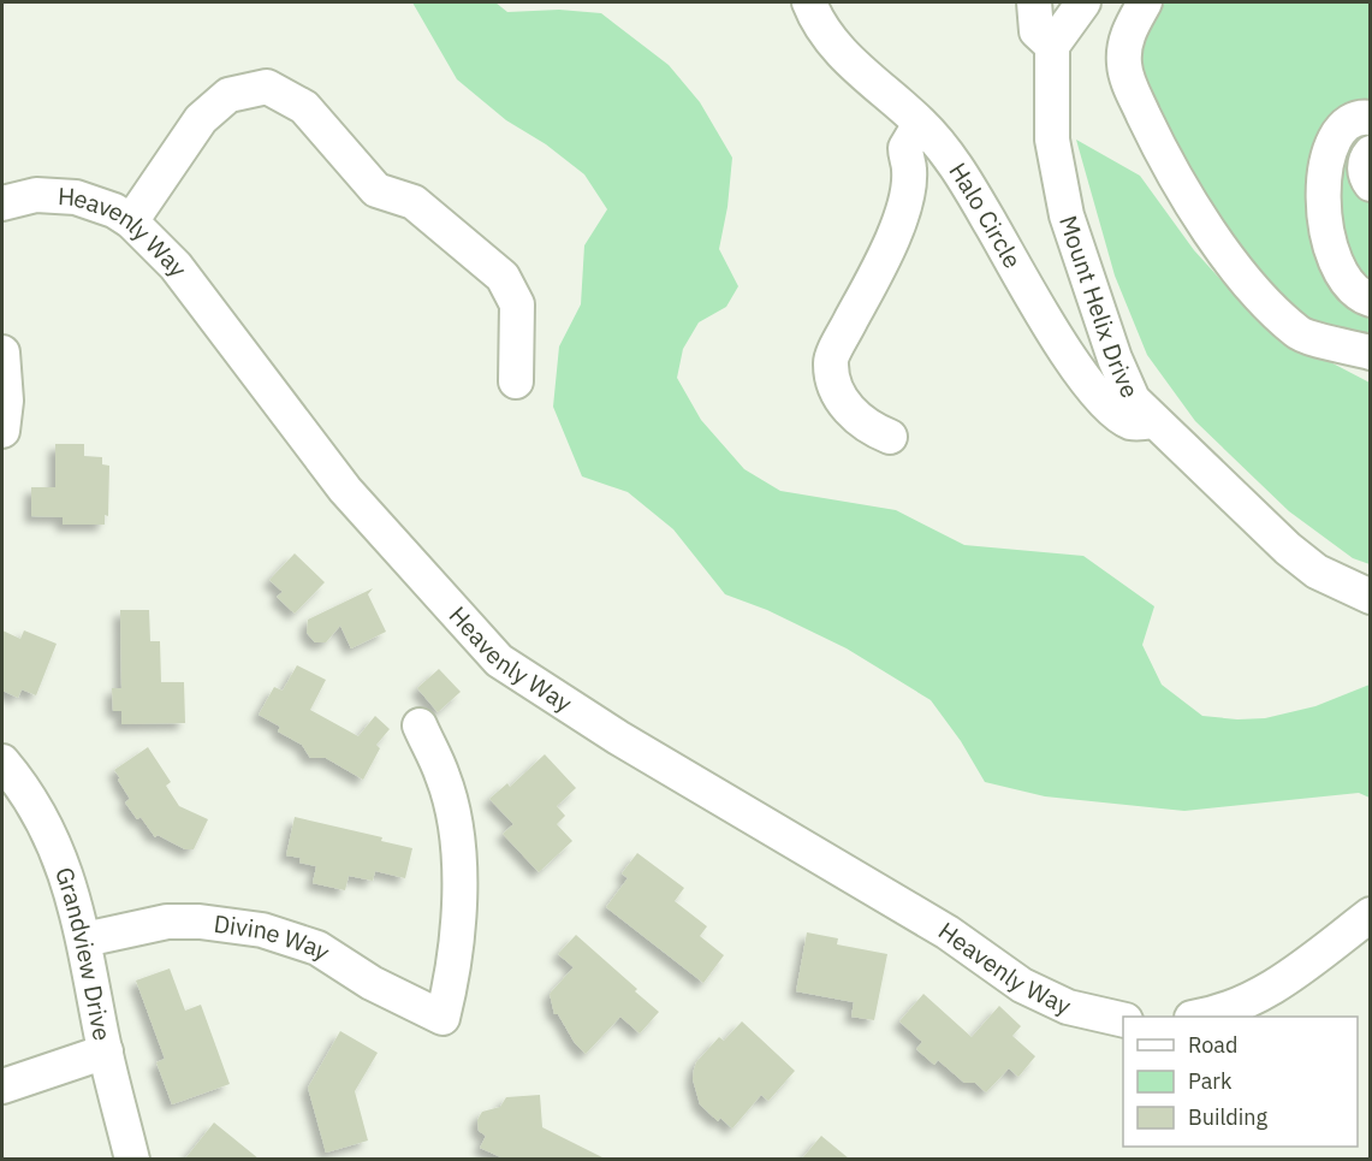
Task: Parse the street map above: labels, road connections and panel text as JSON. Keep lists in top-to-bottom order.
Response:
{
  "streets": {
    "street": [
      "Halo Circle",
      "Heavenly Way",
      "Mount Helix Drive",
      "Divine Way",
      "Grandview Drive"
    ]
  },
  "crossings": [
    ["Halo Circle", "Mount Helix Drive"],
    ["Divine Way", "Grandview Drive"]
  ],
  "legend": ["Road", "Park", "Building"]
}
